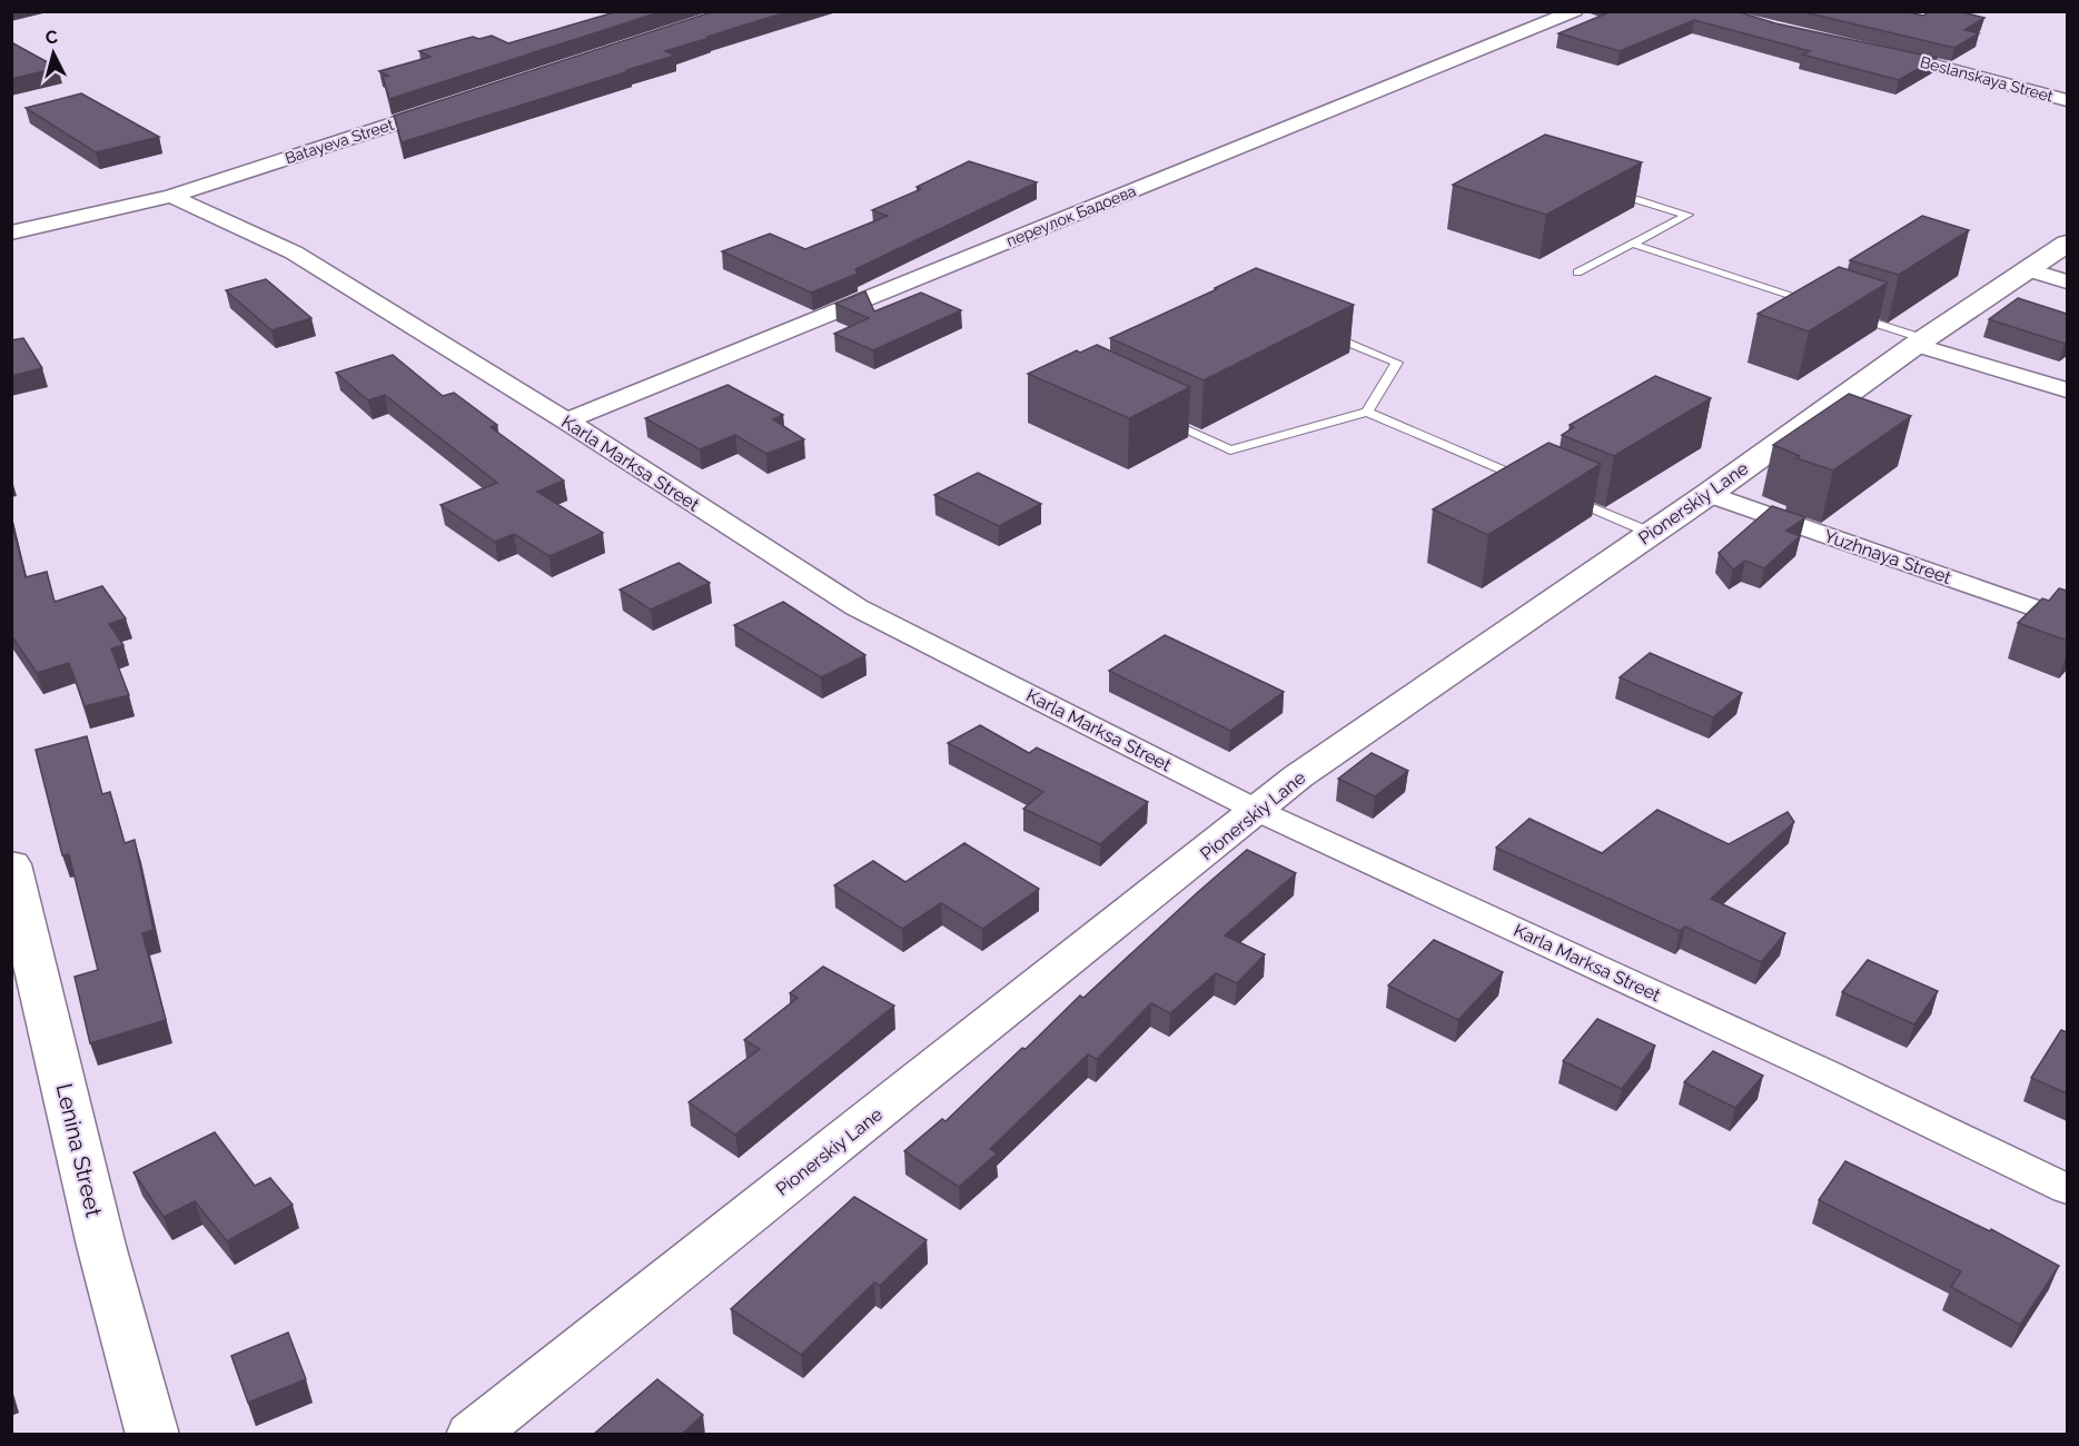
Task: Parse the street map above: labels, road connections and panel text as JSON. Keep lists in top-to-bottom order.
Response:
{
  "streets": {
    "street": [
      "Beslanskaya Street",
      "Batayeva Street",
      "переулок Бадоева",
      "Karla Marksa Street",
      "Pionerskiy Lane",
      "Yuzhnaya Street",
      "Lenina Street"
    ]
  },
  "crossings": [
    ["Batayeva Street", "Karla Marksa Street"],
    ["переулок Бадоева", "Karla Marksa Street"],
    ["Karla Marksa Street", "Pionerskiy Lane"],
    ["Pionerskiy Lane", "Yuzhnaya Street"]
  ],
  "north": "top"
}
